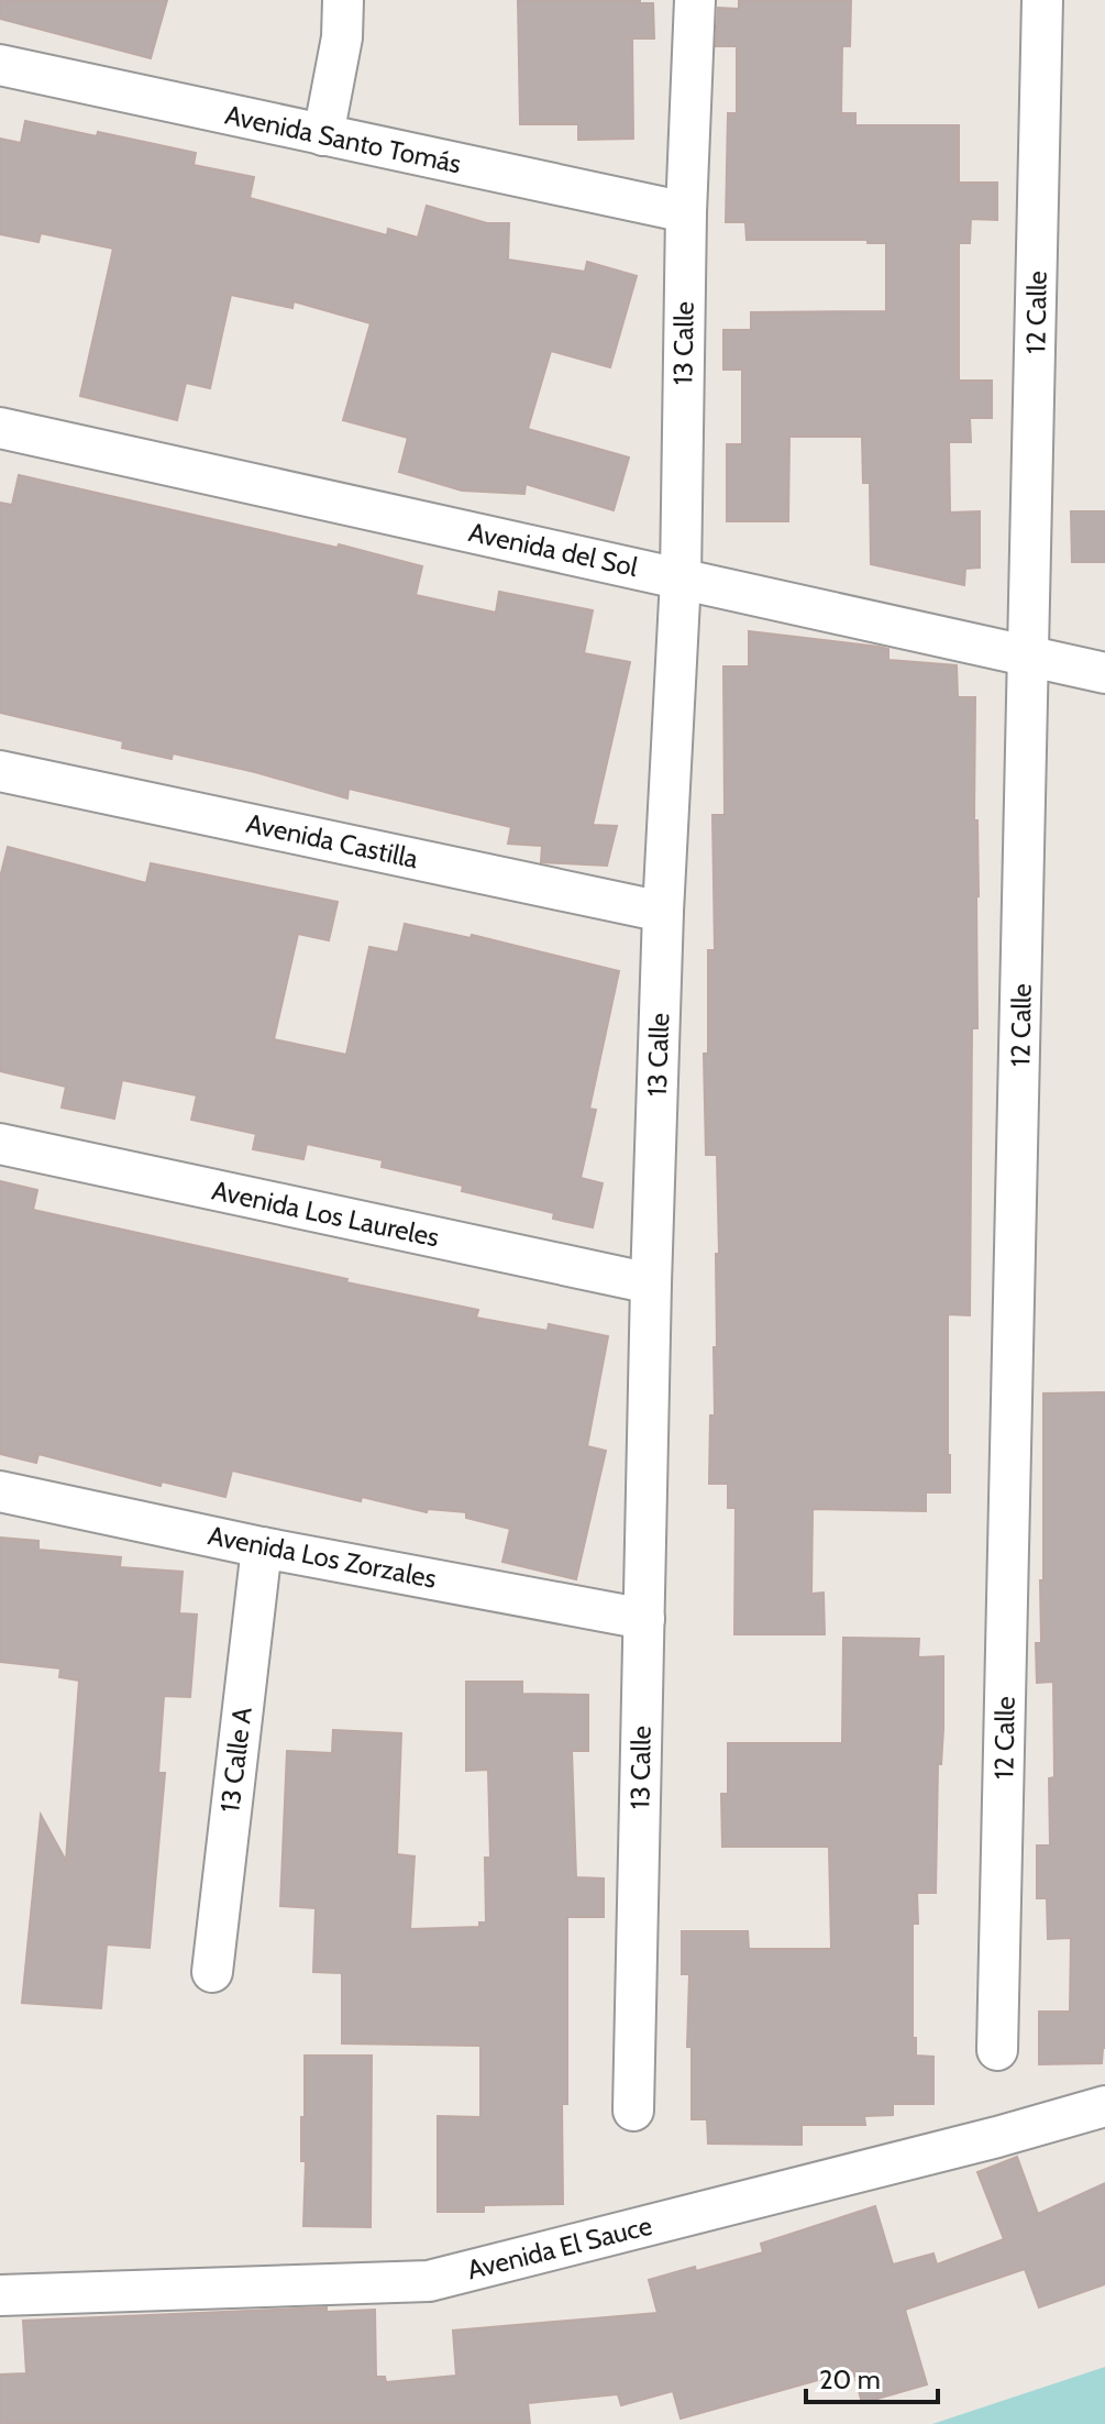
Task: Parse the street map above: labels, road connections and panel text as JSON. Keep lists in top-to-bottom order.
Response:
{
  "streets": {
    "street": [
      "Avenida Santo Tomás",
      "12 Calle",
      "13 Calle",
      "Avenida del Sol",
      "Avenida Castilla",
      "Avenida Los Laureles",
      "Avenida Los Zorzales",
      "13 Calle A",
      "Avenida El Sauce"
    ]
  },
  "crossings": [
    ["Avenida Santo Tomás", "13 Calle"],
    ["12 Calle", "Avenida del Sol"],
    ["13 Calle", "Avenida del Sol"],
    ["13 Calle", "Avenida Castilla"],
    ["13 Calle", "Avenida Los Laureles"],
    ["13 Calle", "Avenida Los Zorzales"],
    ["Avenida Los Zorzales", "13 Calle A"]
  ],
  "scale_bar": "20 m"
}
